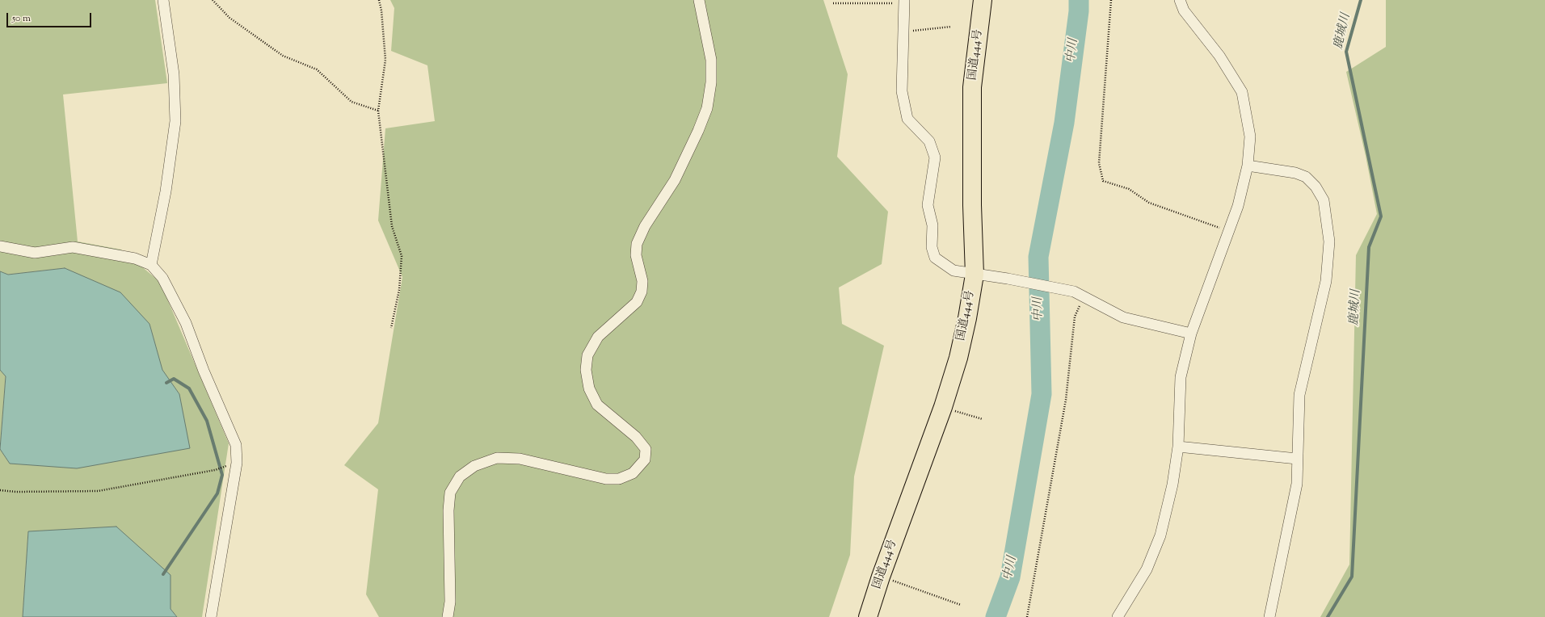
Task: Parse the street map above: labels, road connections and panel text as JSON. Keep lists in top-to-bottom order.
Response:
{
  "streets": {
    "highway": ["国道444号"]
  },
  "water": ["鹿城川", "中川"],
  "scale_bar": "50 m"
}
